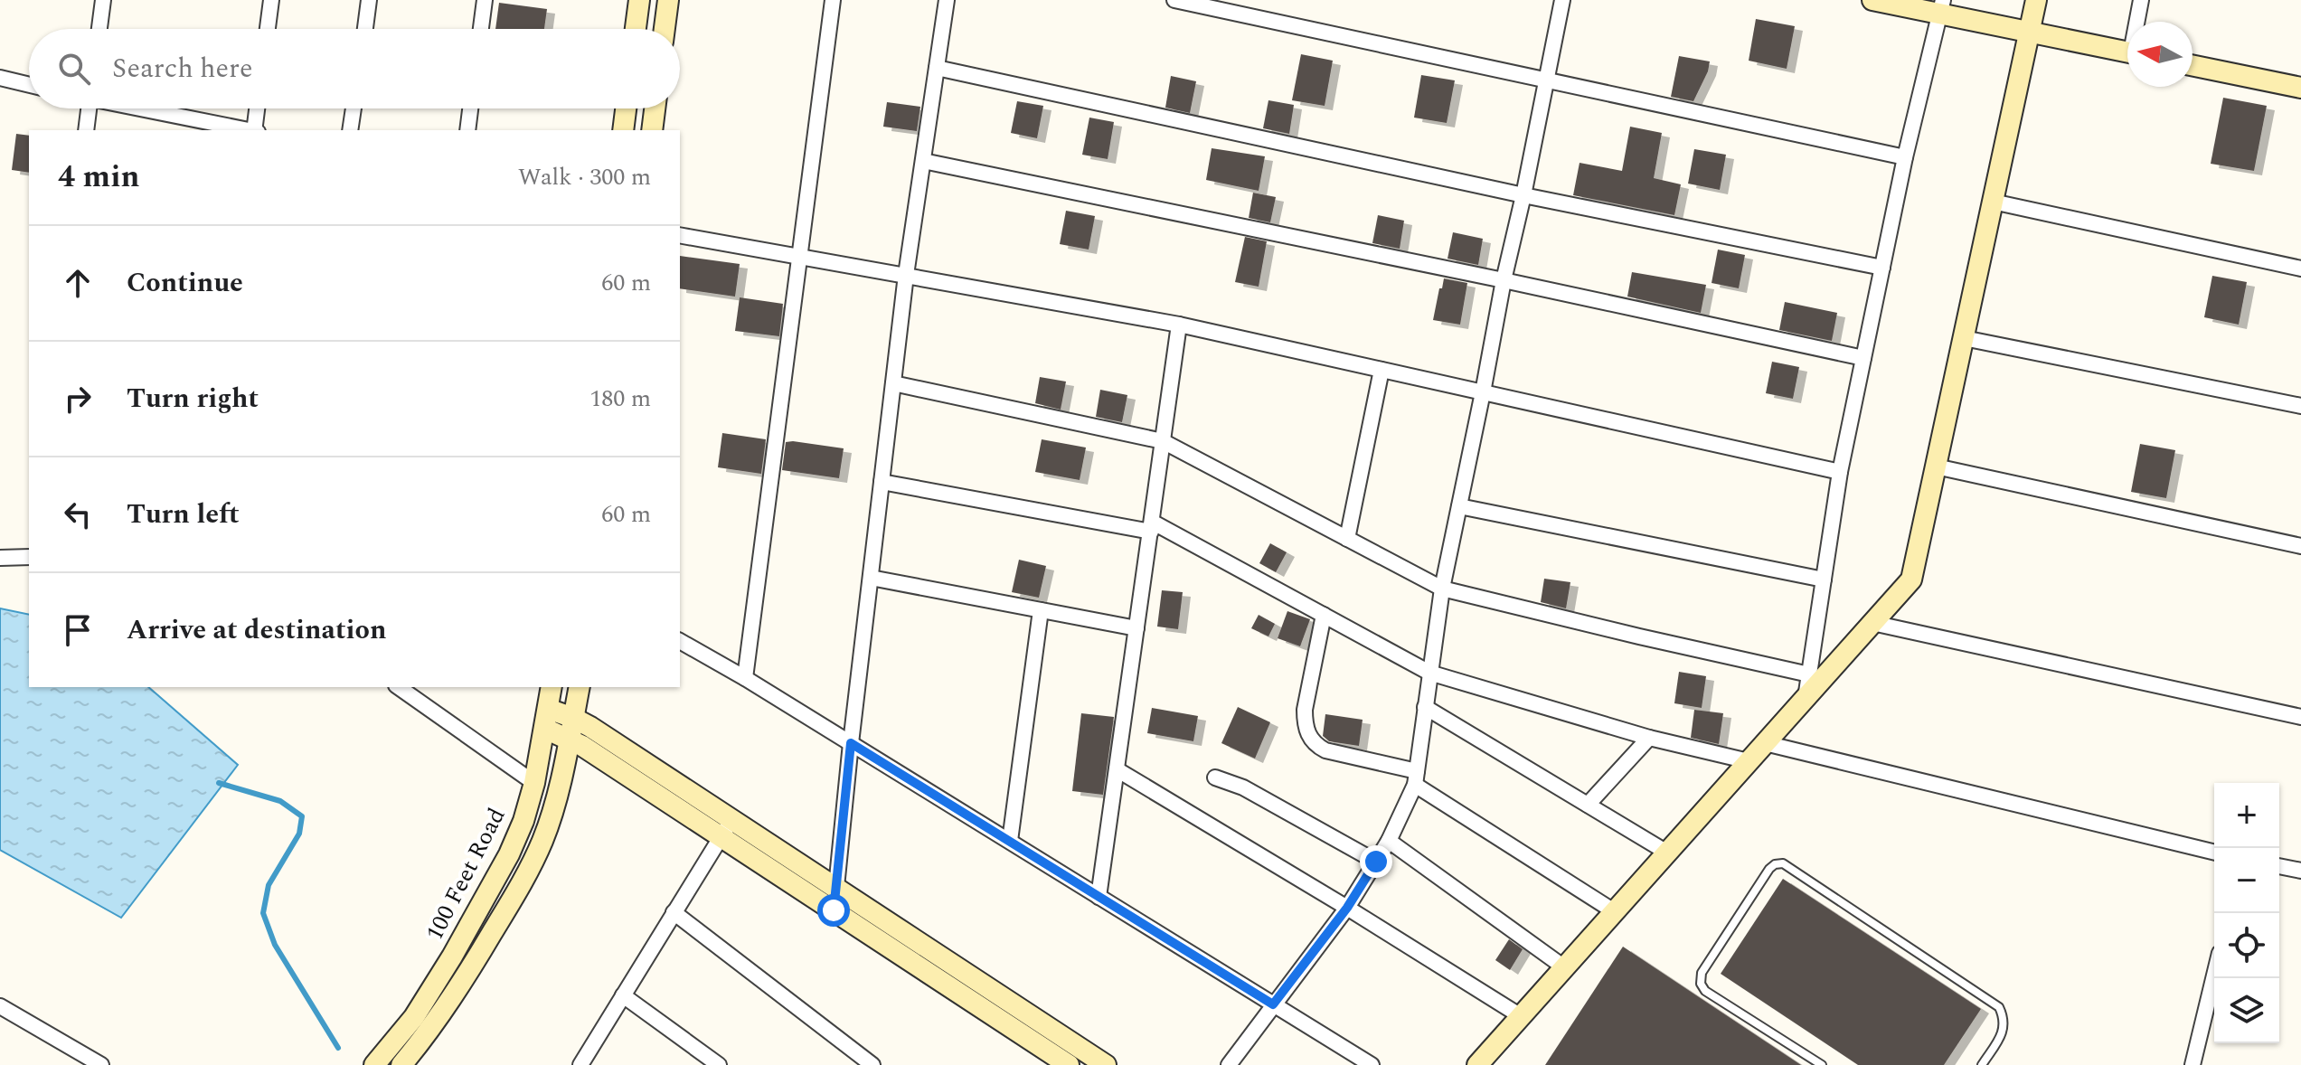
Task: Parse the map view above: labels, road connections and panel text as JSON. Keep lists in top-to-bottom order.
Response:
{
  "streets": {
    "street": ["100 Feet Road"]
  },
  "north": "left",
  "page": {
    "search": "Search here",
    "heading": ["4 min", "Walk · 300 m"],
    "list": [
      ["Continue", "60 m"],
      ["Turn right", "180 m"],
      ["Turn left", "60 m"],
      "Arrive at destination"
    ],
    "map_buttons": ["+", "−"]
  }
}
